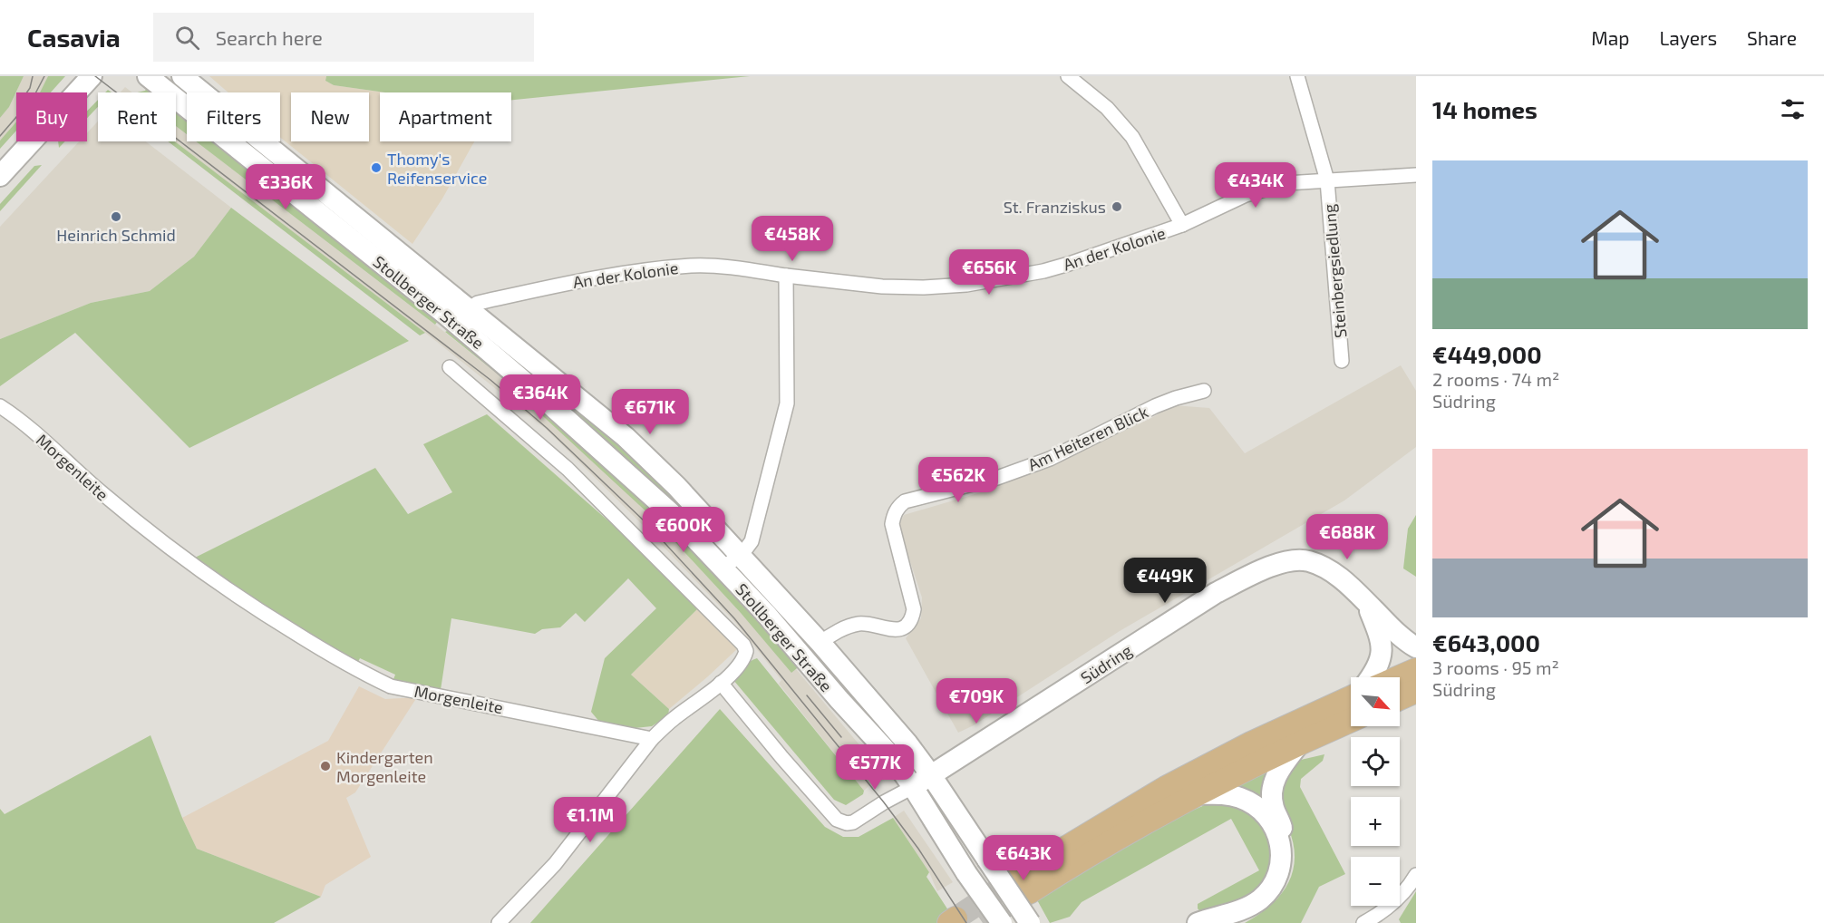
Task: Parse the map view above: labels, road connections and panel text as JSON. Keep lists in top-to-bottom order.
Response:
{
  "streets": {
    "main road": ["Stollberger Straße", "Südring"],
    "street": [
      "An der Kolonie",
      "Steinbergsiedlung",
      "Am Heiteren Blick",
      "Morgenleite"
    ]
  },
  "crossings": [
    ["An der Kolonie", "Steinbergsiedlung"],
    ["An der Kolonie", "Stollberger Straße"],
    ["Stollberger Straße", "Am Heiteren Blick"],
    ["Stollberger Straße", "Südring"]
  ],
  "places": [
    "Thomy's Reifenservice",
    "St. Franziskus",
    "Heinrich Schmid",
    "Kindergarten Morgenleite"
  ],
  "north": "bottom right",
  "page": {
    "header": "Casavia",
    "search": "Search here",
    "nav": ["Map", "Layers", "Share"],
    "heading": "14 homes",
    "chip": [
      "Buy",
      "Rent",
      "Filters",
      "New",
      "Apartment"
    ],
    "list": [
      {
        "name": "€449,000",
        "note": "2 rooms · 74 m² · Südring"
      },
      {
        "name": "€643,000",
        "note": "3 rooms · 95 m² · Südring"
      }
    ],
    "price": [
      "€434K",
      "€336K",
      "€458K",
      "€656K",
      "€364K",
      "€671K",
      "€562K",
      "€600K",
      "€688K",
      "€449K",
      "€709K",
      "€577K",
      "€1.1M",
      "€643K"
    ],
    "map_buttons": ["+", "−"]
  }
}
